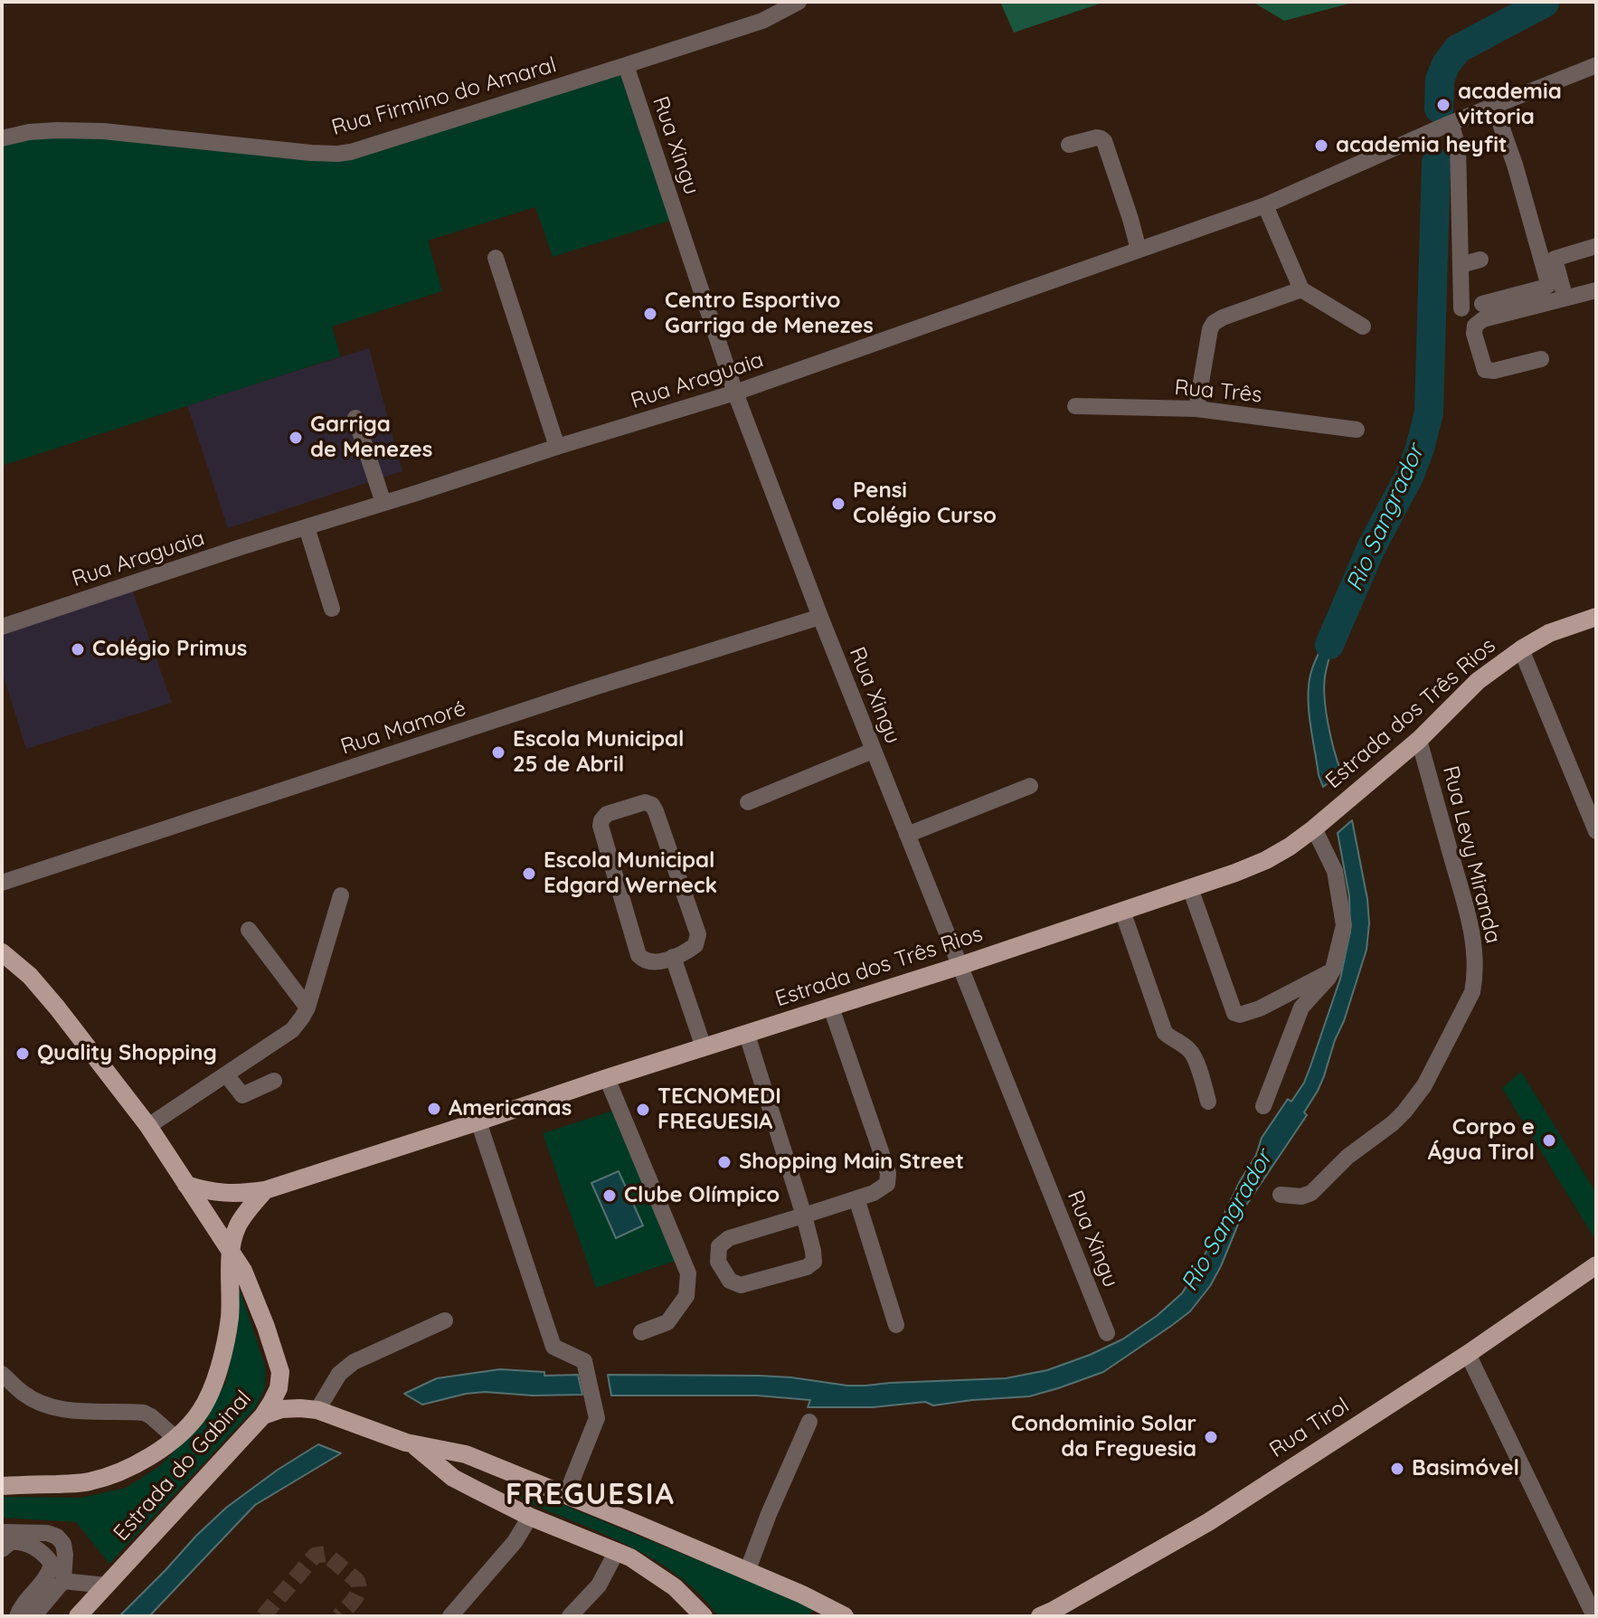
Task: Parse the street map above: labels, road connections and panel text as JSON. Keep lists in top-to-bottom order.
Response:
{
  "streets": {
    "main road": ["Estrada dos Três Rios", "Rua Tirol", "Estrada do Gabinal"],
    "street": [
      "Rua Firmino do Amaral",
      "Rua Xingu",
      "Rua Araguaia",
      "Rua Três",
      "Rua Mamoré",
      "Rua Levy Miranda"
    ]
  },
  "crossings": [
    ["Rua Firmino do Amaral", "Rua Xingu"],
    ["Rua Xingu", "Rua Araguaia"],
    ["Rua Xingu", "Estrada dos Três Rios"],
    ["Rua Xingu", "Rua Mamoré"],
    ["Estrada dos Três Rios", "Rua Levy Miranda"]
  ],
  "districts": ["FREGUESIA"],
  "water": ["Rio Sangrador"],
  "places": [
    "academia vittoria",
    "academia heyfit",
    "Centro Esportivo Garriga de Menezes",
    "Garriga de Menezes",
    "Pensi Colégio Curso",
    "Colégio Primus",
    "Escola Municipal 25 de Abril",
    "Escola Municipal Edgard Werneck",
    "Quality Shopping",
    "Americanas",
    "TECNOMEDI FREGUESIA",
    "Corpo e Água Tirol",
    "Shopping Main Street",
    "Clube Olímpico",
    "Condominio Solar da Freguesia",
    "Basimóvel"
  ]
}
